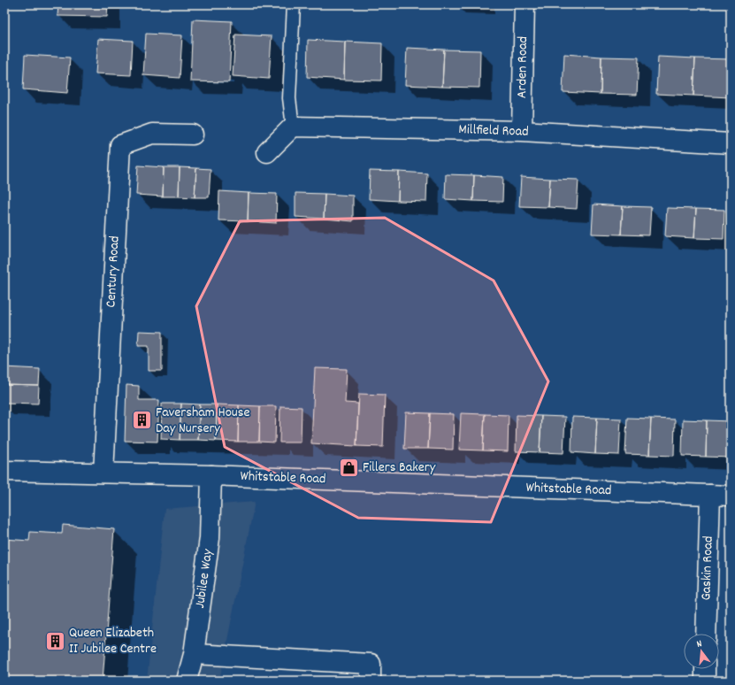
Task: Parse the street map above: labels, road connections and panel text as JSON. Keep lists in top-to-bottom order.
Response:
{
  "streets": {
    "street": [
      "Arden Road",
      "Millfield Road",
      "Century Road",
      "Whitstable Road",
      "Gaskin Road",
      "Jubilee Way"
    ]
  },
  "crossings": [
    ["Arden Road", "Millfield Road"],
    ["Century Road", "Whitstable Road"],
    ["Whitstable Road", "Gaskin Road"],
    ["Whitstable Road", "Jubilee Way"]
  ],
  "places": {
    "building": ["Faversham House Day Nursery", "Queen Elizabeth II Jubilee Centre"],
    "shop": ["Fillers Bakery"]
  },
  "north": "top"
}
